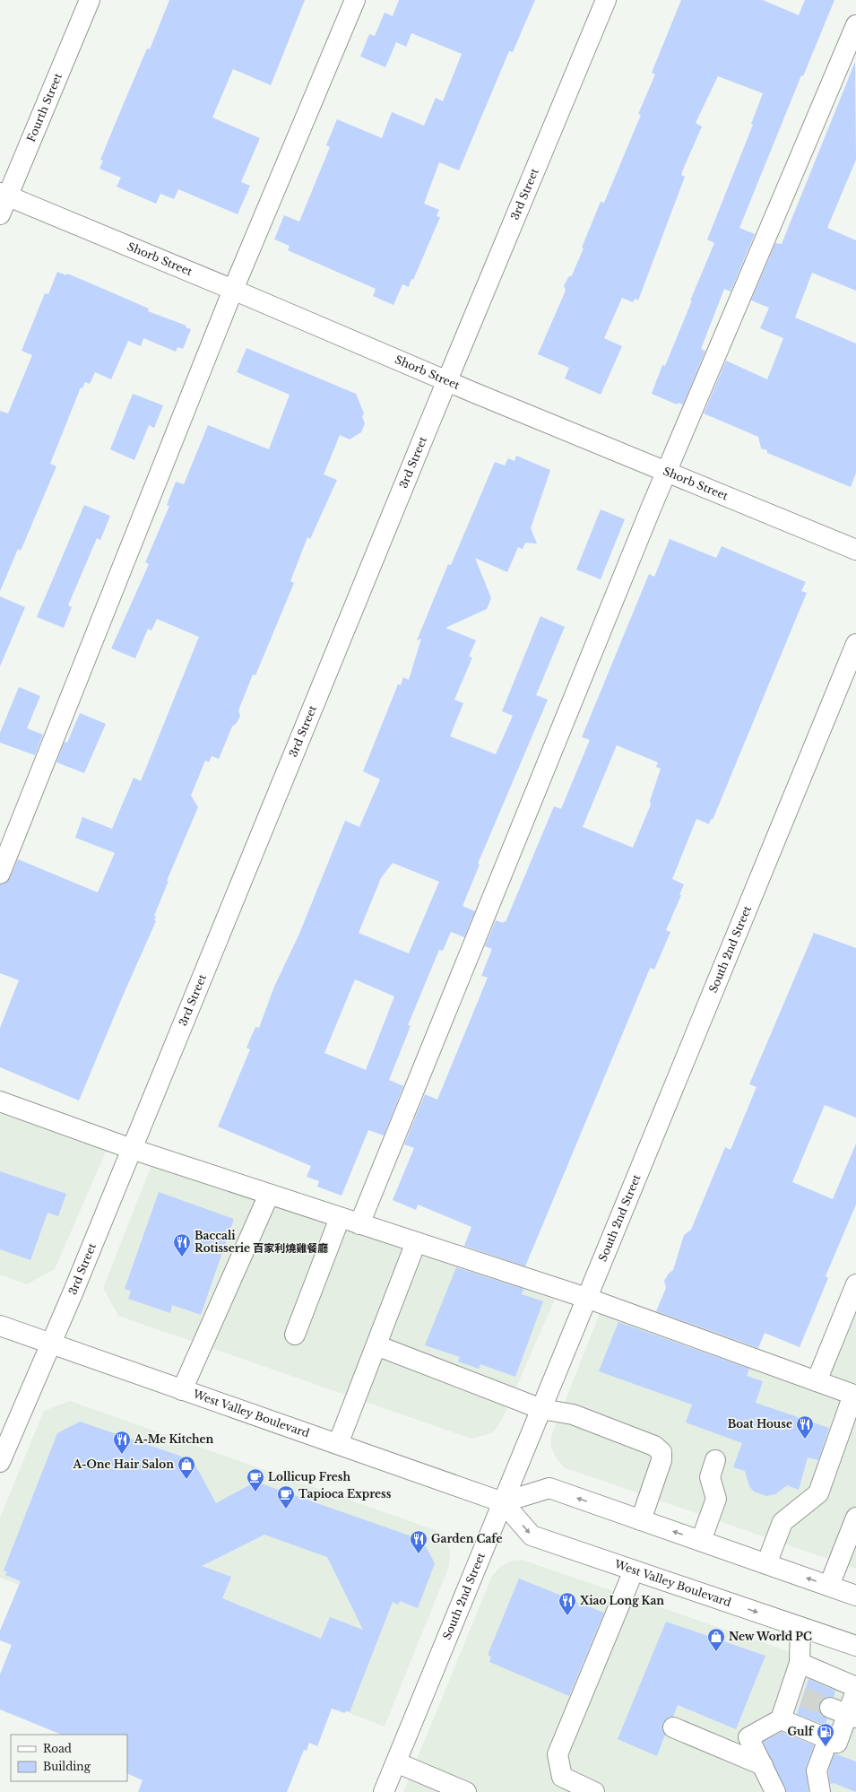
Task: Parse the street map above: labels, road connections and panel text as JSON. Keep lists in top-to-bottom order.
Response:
{
  "streets": {
    "street": [
      "Fourth Street",
      "3rd Street",
      "Shorb Street",
      "South 2nd Street",
      "West Valley Boulevard"
    ]
  },
  "crossings": [
    ["Fourth Street", "Shorb Street"],
    ["3rd Street", "Shorb Street"],
    ["3rd Street", "West Valley Boulevard"],
    ["South 2nd Street", "West Valley Boulevard"]
  ],
  "places": {
    "restaurant": [
      "Baccali Rotisserie 百家利燒雞餐廳",
      "Boat House",
      "A-Me Kitchen",
      "Garden Cafe",
      "Xiao Long Kan"
    ],
    "shop": ["A-One Hair Salon", "New World PC"],
    "cafe": ["Lollicup Fresh", "Tapioca Express"],
    "fuel station": ["Gulf"]
  },
  "legend": ["Road", "Building"]
}
